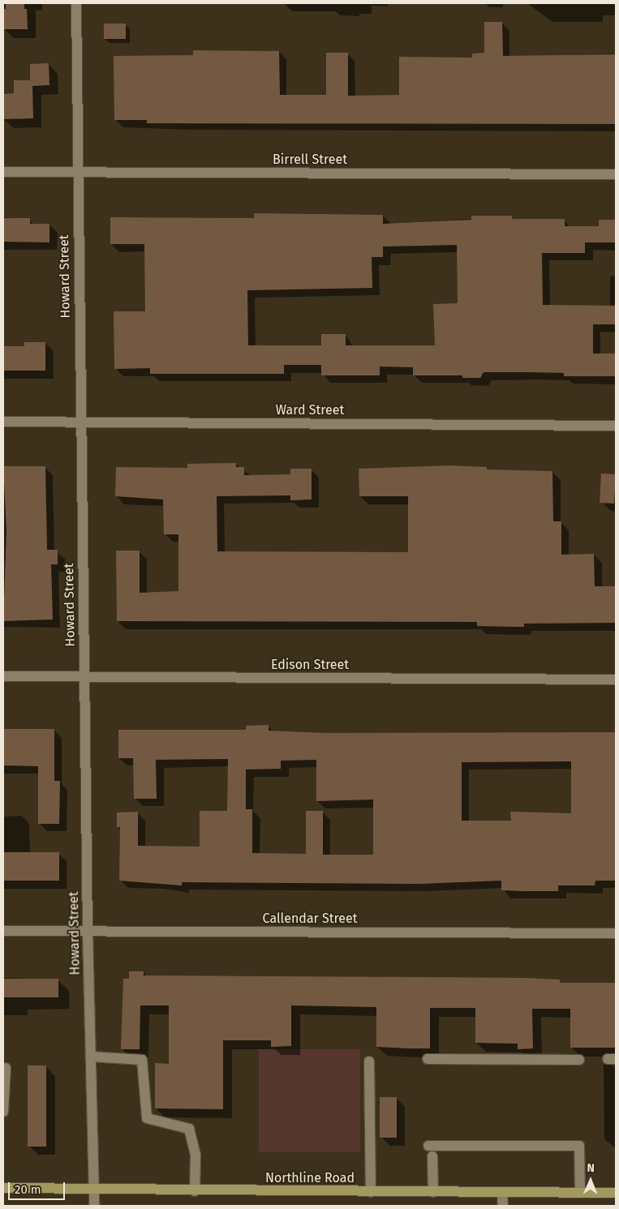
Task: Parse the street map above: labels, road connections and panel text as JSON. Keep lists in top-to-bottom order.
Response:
{
  "streets": {
    "main road": ["Northline Road"],
    "street": [
      "Birrell Street",
      "Howard Street",
      "Ward Street",
      "Edison Street",
      "Callendar Street"
    ]
  },
  "crossings": [
    ["Birrell Street", "Howard Street"],
    ["Howard Street", "Ward Street"],
    ["Howard Street", "Edison Street"],
    ["Howard Street", "Callendar Street"],
    ["Howard Street", "Northline Road"]
  ],
  "scale_bar": "20 m",
  "north": "top"
}
